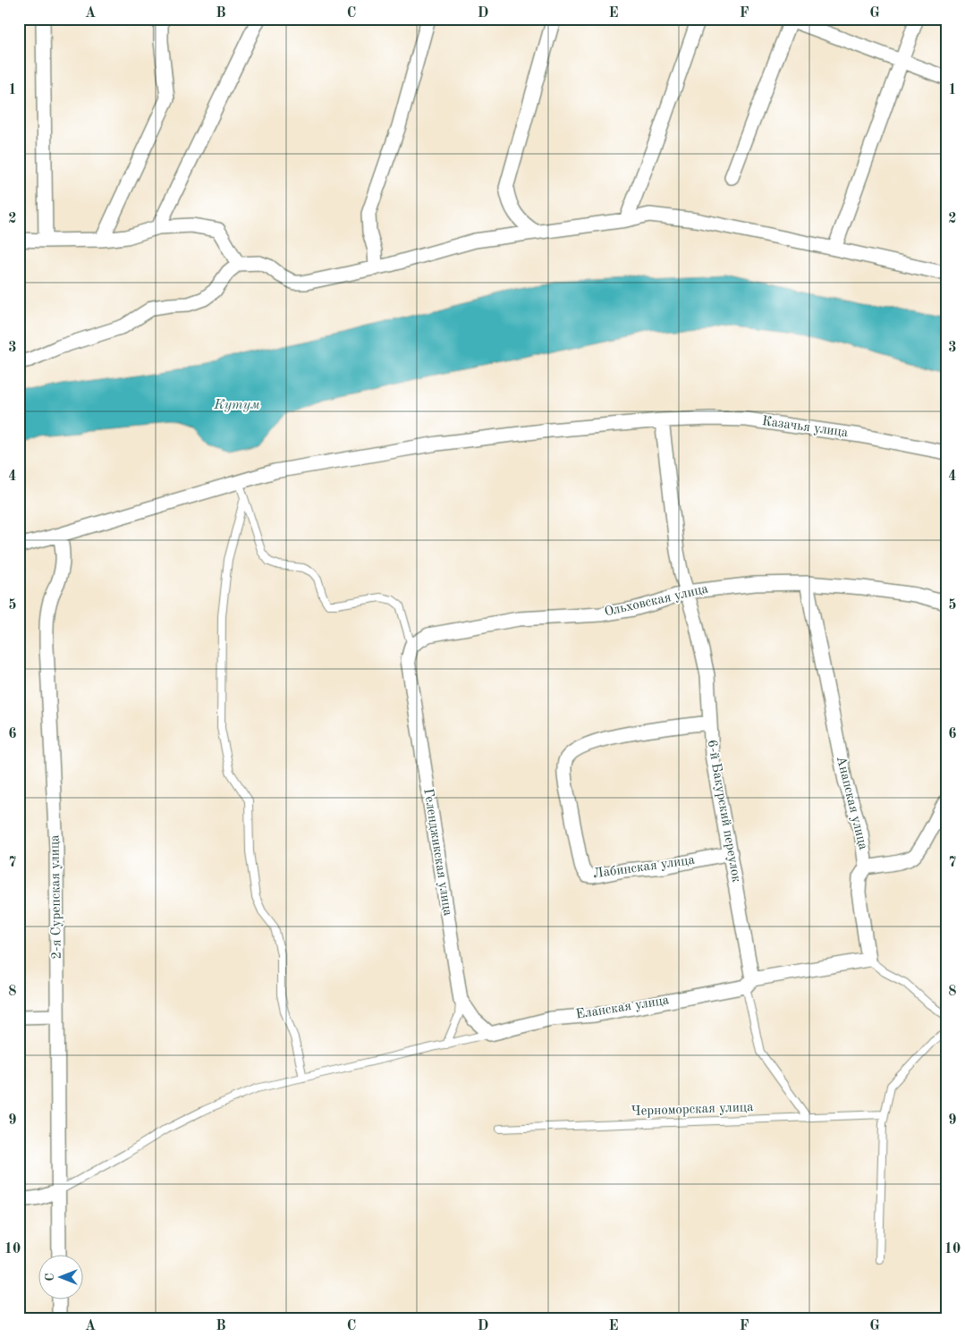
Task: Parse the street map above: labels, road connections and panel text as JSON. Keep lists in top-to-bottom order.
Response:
{
  "streets": {
    "street": [
      "Казачья улица",
      "Ольховская улица",
      "Анапская улица",
      "6-й Бакурский переулок",
      "Геленджикская улица",
      "Лабинская улица",
      "2-я Сурепская улица",
      "Еланская улица"
    ],
    "lane": ["Черноморская улица"]
  },
  "crossings": [
    ["Казачья улица", "6-й Бакурский переулок"],
    ["Казачья улица", "2-я Сурепская улица"],
    ["Ольховская улица", "Анапская улица"],
    ["Ольховская улица", "6-й Бакурский переулок"],
    ["Ольховская улица", "Геленджикская улица"],
    ["6-й Бакурский переулок", "Лабинская улица"],
    ["6-й Бакурский переулок", "Еланская улица"],
    ["Геленджикская улица", "Еланская улица"]
  ],
  "water": ["Кутум"],
  "north": "left",
  "grid": {
    "columns": [
      "A",
      "B",
      "C",
      "D",
      "E",
      "F",
      "G"
    ],
    "rows": [
      "1",
      "2",
      "3",
      "4",
      "5",
      "6",
      "7",
      "8",
      "9",
      "10"
    ]
  }
}
